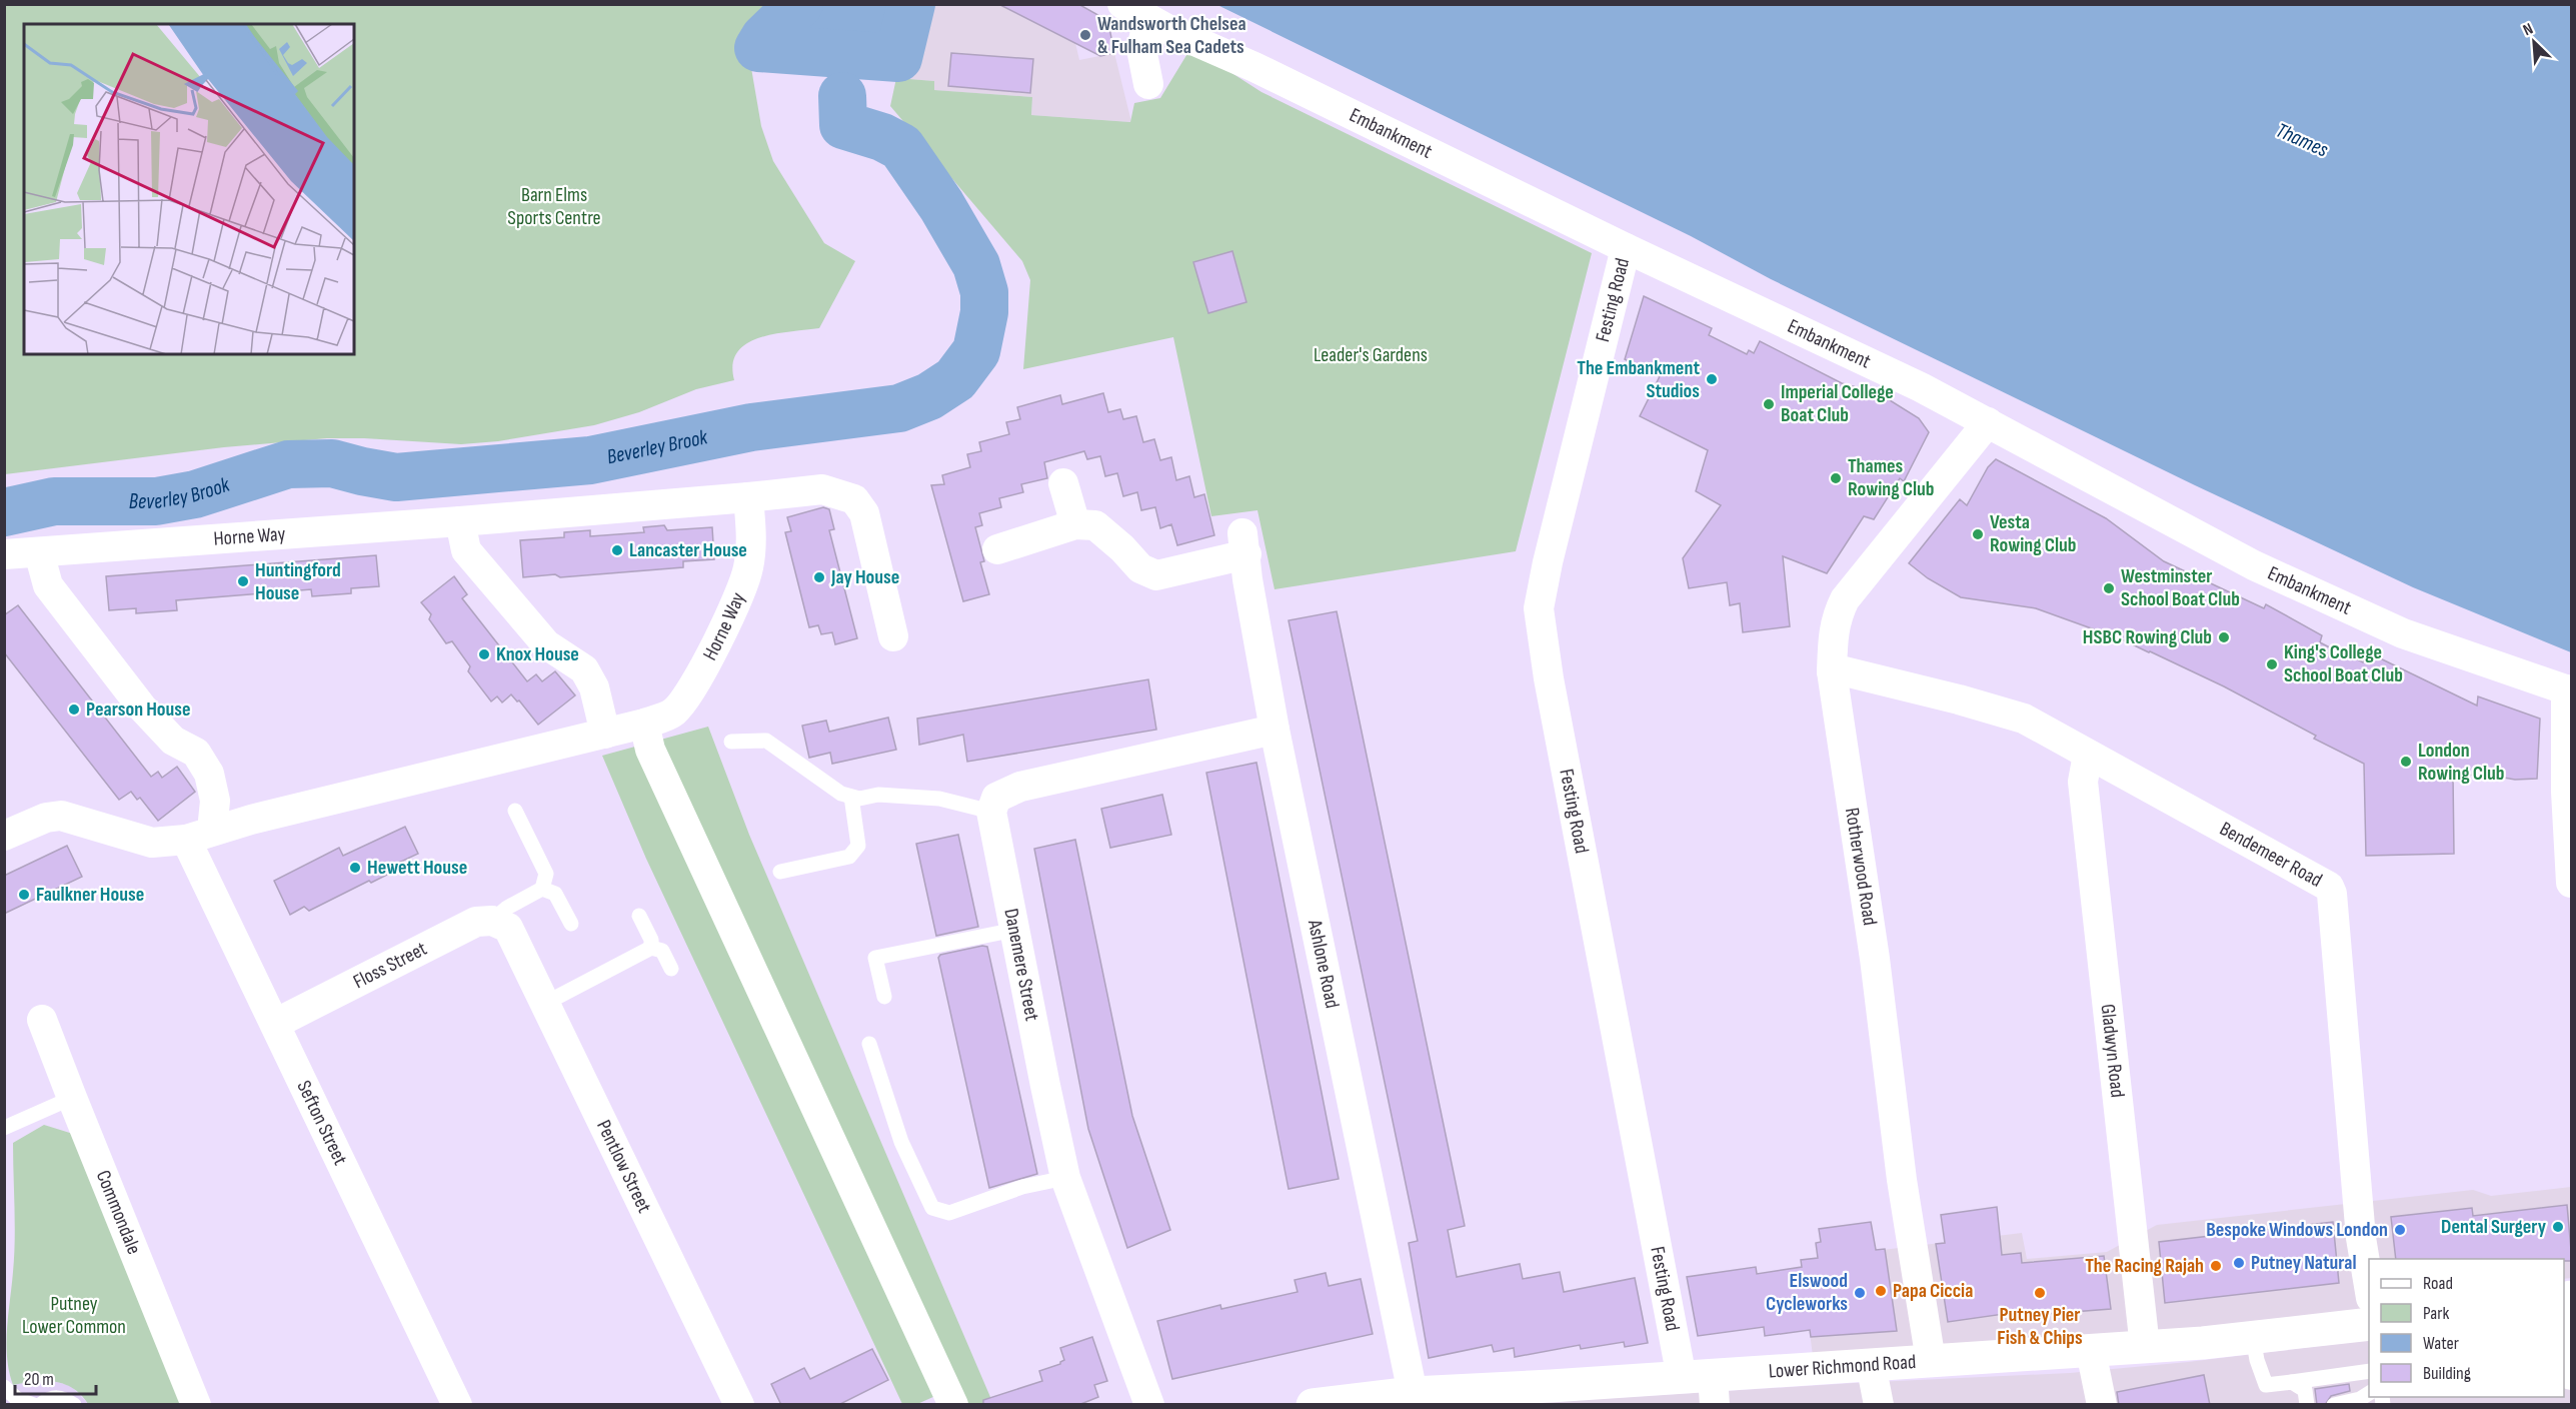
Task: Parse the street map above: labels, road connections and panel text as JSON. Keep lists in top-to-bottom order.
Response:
{
  "streets": {
    "main road": ["Lower Richmond Road"],
    "street": [
      "Embankment",
      "Festing Road",
      "Horne Way",
      "Bendemeer Road",
      "Rotherwood Road",
      "Ashlone Road",
      "Danemere Street",
      "Floss Street",
      "Gladwyn Road",
      "Sefton Street",
      "Pentlow Street",
      "Commondale"
    ]
  },
  "crossings": [
    ["Embankment", "Festing Road"],
    ["Embankment", "Rotherwood Road"],
    ["Festing Road", "Lower Richmond Road"],
    ["Horne Way", "Sefton Street"],
    ["Bendemeer Road", "Rotherwood Road"],
    ["Bendemeer Road", "Gladwyn Road"],
    ["Rotherwood Road", "Lower Richmond Road"],
    ["Ashlone Road", "Lower Richmond Road"],
    ["Floss Street", "Sefton Street"],
    ["Floss Street", "Pentlow Street"],
    ["Gladwyn Road", "Lower Richmond Road"]
  ],
  "water": ["Thames", "Beverley Brook"],
  "parks": ["Barn Elms Sports Centre", "Leader's Gardens", "Putney Lower Common"],
  "places": [
    "Wandsworth Chelsea & Fulham Sea Cadets",
    "The Embankment Studios",
    "Imperial College Boat Club",
    "Thames Rowing Club",
    "Vesta Rowing Club",
    "Lancaster House",
    "Jay House",
    "Huntingford House",
    "Westminster School Boat Club",
    "HSBC Rowing Club",
    "Knox House",
    "King's College School Boat Club",
    "Pearson House",
    "London Rowing Club",
    "Hewett House",
    "Faulkner House",
    "Dental Surgery",
    "Bespoke Windows London",
    "Putney Natural",
    "The Racing Rajah",
    "Papa Ciccia",
    "Elswood Cycleworks",
    "Putney Pier Fish & Chips"
  ],
  "legend": [
    "Road",
    "Park",
    "Water",
    "Building"
  ],
  "scale_bar": "20 m",
  "north": "top left"
}
